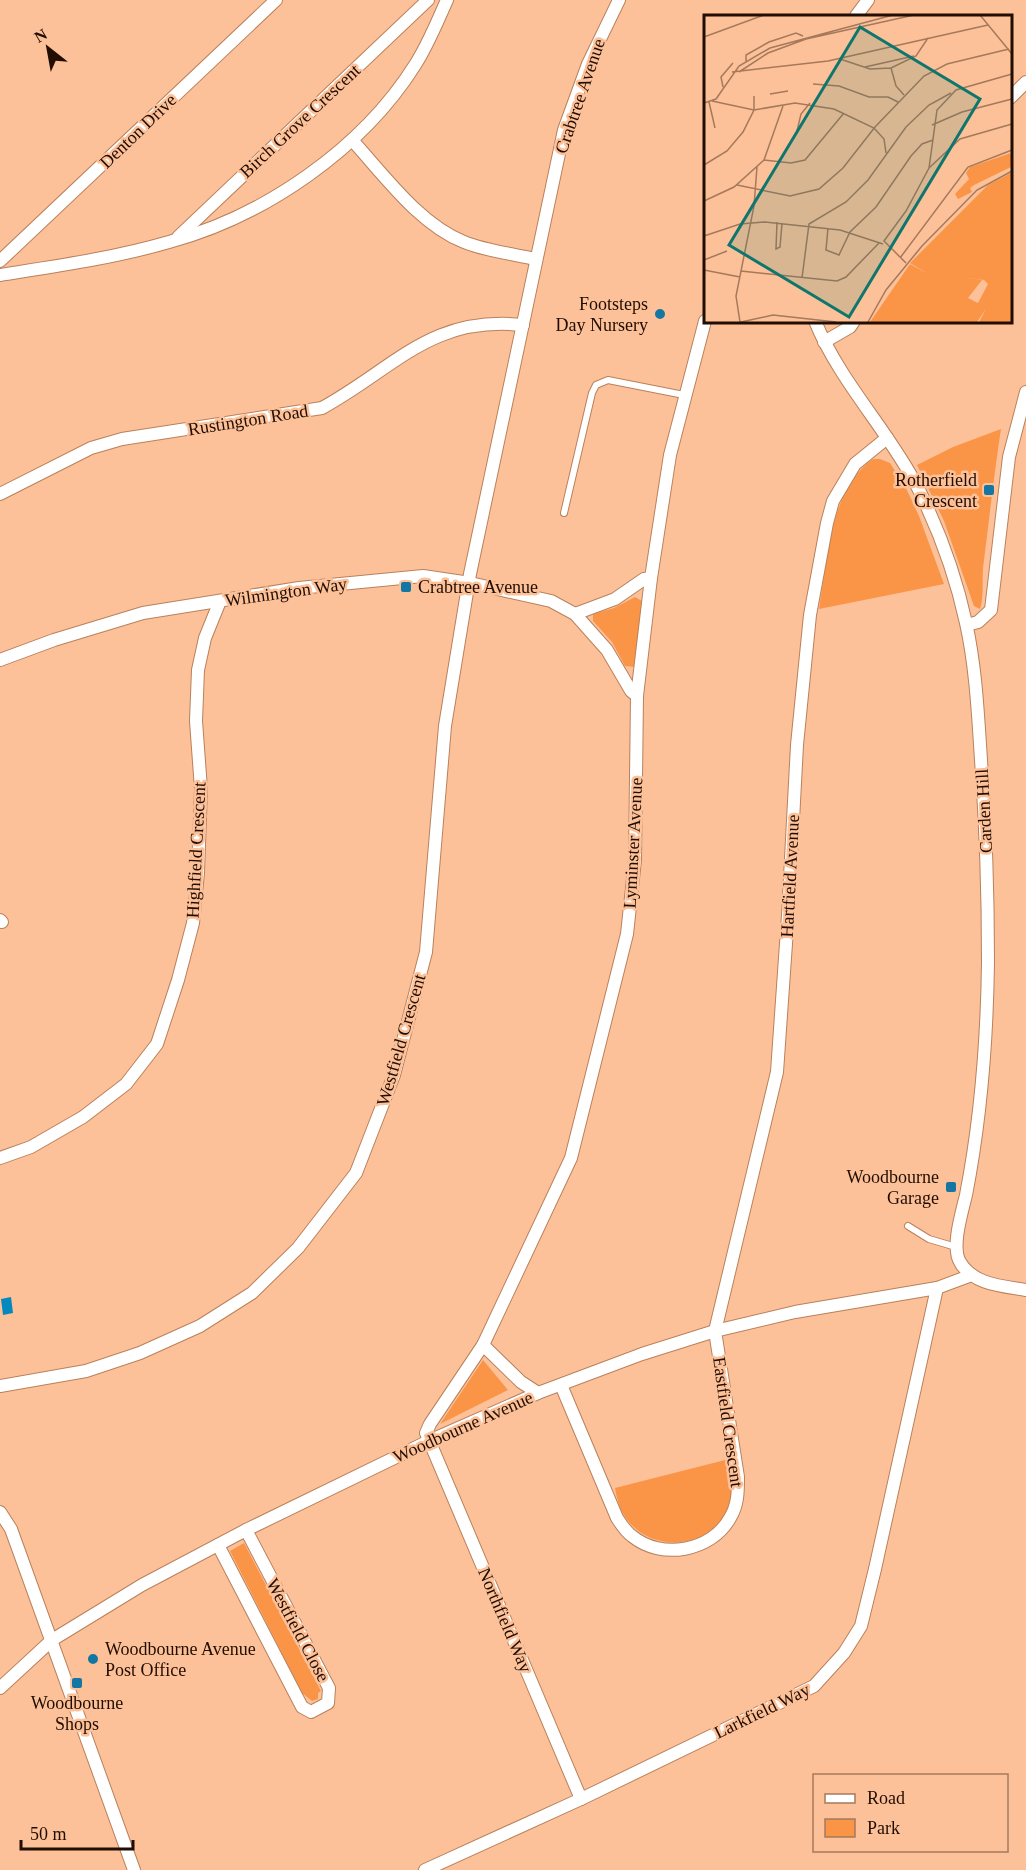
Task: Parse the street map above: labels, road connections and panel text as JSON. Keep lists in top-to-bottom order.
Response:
{
  "streets": {
    "street": [
      "Crabtree Avenue",
      "Birch Grove Crescent",
      "Denton Drive",
      "Rustington Road",
      "Wilmington Way",
      "Carden Hill",
      "Lyminster Avenue",
      "Highfield Crescent",
      "Hartfield Avenue",
      "Westfield Crescent",
      "Eastfield Crescent",
      "Woodbourne Avenue",
      "Northfield Way",
      "Westfield Close",
      "Larkfield Way"
    ]
  },
  "crossings": [
    ["Crabtree Avenue", "Rustington Road"],
    ["Crabtree Avenue", "Wilmington Way"],
    ["Crabtree Avenue", "Westfield Crescent"],
    ["Wilmington Way", "Lyminster Avenue"],
    ["Wilmington Way", "Highfield Crescent"],
    ["Wilmington Way", "Westfield Crescent"],
    ["Carden Hill", "Hartfield Avenue"],
    ["Lyminster Avenue", "Woodbourne Avenue"],
    ["Lyminster Avenue", "Northfield Way"],
    ["Hartfield Avenue", "Eastfield Crescent"],
    ["Hartfield Avenue", "Woodbourne Avenue"],
    ["Eastfield Crescent", "Woodbourne Avenue"],
    ["Woodbourne Avenue", "Northfield Way"],
    ["Woodbourne Avenue", "Westfield Close"],
    ["Woodbourne Avenue", "Larkfield Way"],
    ["Northfield Way", "Larkfield Way"]
  ],
  "places": {
    "other": ["Footsteps Day Nursery", "Woodbourne Avenue Post Office"],
    "transit": [
      "Rotherfield Crescent",
      "Crabtree Avenue",
      "Woodbourne Garage",
      "Woodbourne Shops"
    ]
  },
  "legend": ["Road", "Park"],
  "scale_bar": "50 m",
  "north": "top left"
}
